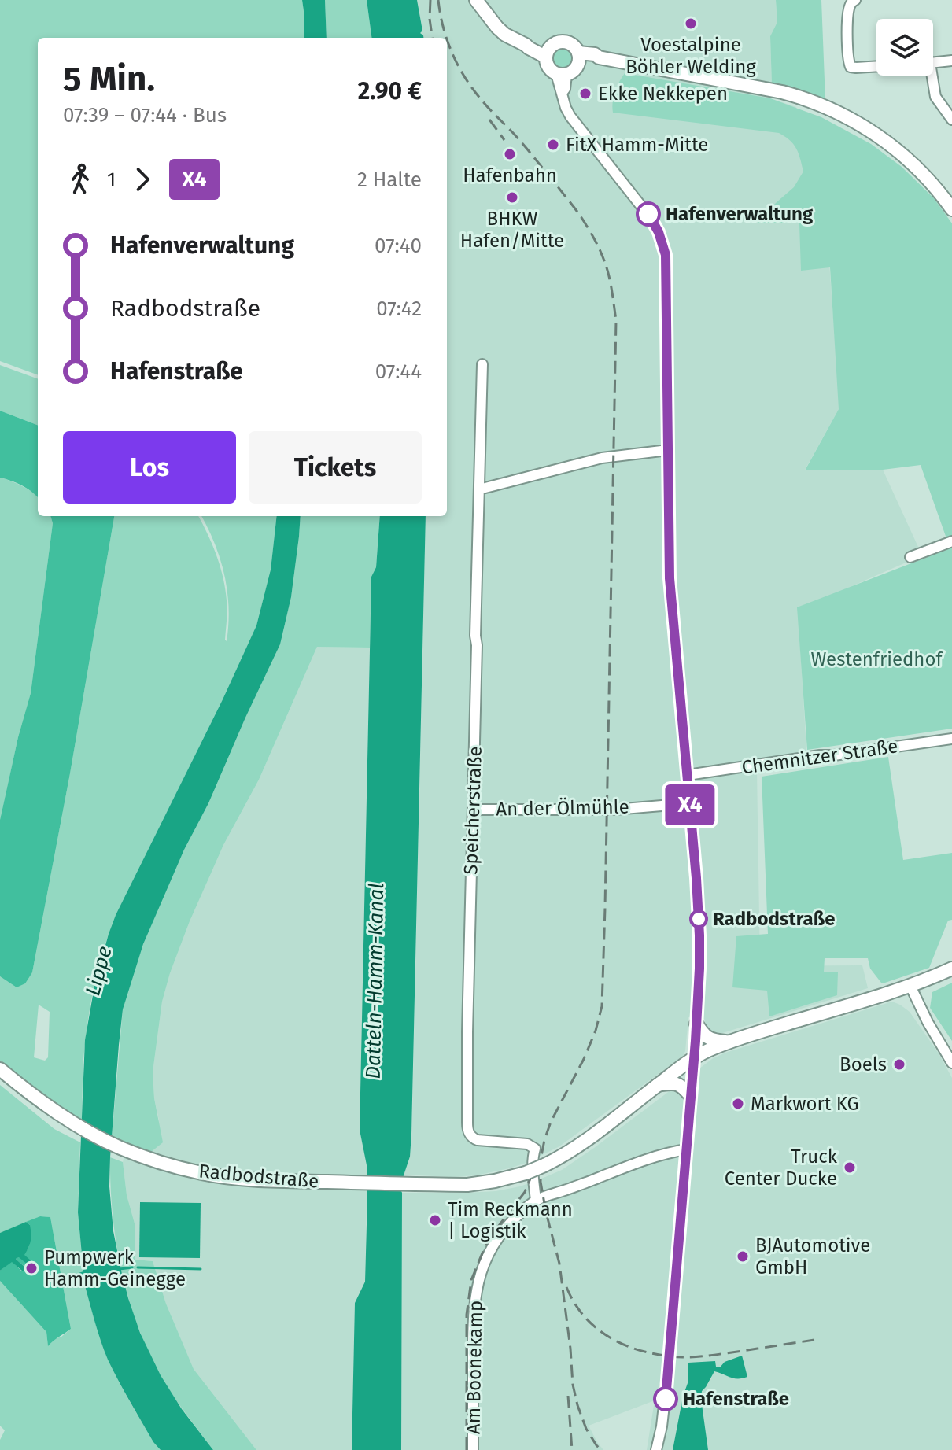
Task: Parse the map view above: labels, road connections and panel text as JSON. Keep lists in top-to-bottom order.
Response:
{
  "streets": {
    "main road": ["Radbodstraße"],
    "street": [
      "Chemnitzer Straße",
      "An der Ölmühle",
      "Speicherstraße",
      "Am Boonekamp"
    ]
  },
  "crossings": [
    ["An der Ölmühle", "Speicherstraße"],
    ["Speicherstraße", "Am Boonekamp"]
  ],
  "water": ["Lippe", "Datteln-Hamm-Kanal"],
  "parks": ["Westenfriedhof"],
  "places": [
    "Voestalpine Böhler Welding",
    "Ekke Nekkepen",
    "FitX Hamm-Mitte",
    "Hafenbahn",
    "BHKW Hafen/Mitte",
    "Hafenverwaltung",
    "Radbodstraße",
    "Boels",
    "Markwort KG",
    "Truck Center Ducke",
    "Tim Reckmann | Logistik",
    "BJAutomotive GmbH",
    "Pumpwerk Hamm-Geinegge",
    "Hafenstraße"
  ],
  "lines": ["bus line X4"],
  "page": {
    "on_map": "X4",
    "heading": ["5 Min.", "07:39 – 07:44 · Bus", "2.90 €"],
    "legs": ["1", "X4", "2 Halte"],
    "list": [
      {
        "name": "Hafenverwaltung",
        "value": "07:40"
      },
      {
        "name": "Radbodstraße",
        "value": "07:42"
      },
      {
        "name": "Hafenstraße",
        "value": "07:44"
      }
    ],
    "buttons": ["Los", "Tickets"]
  }
}
